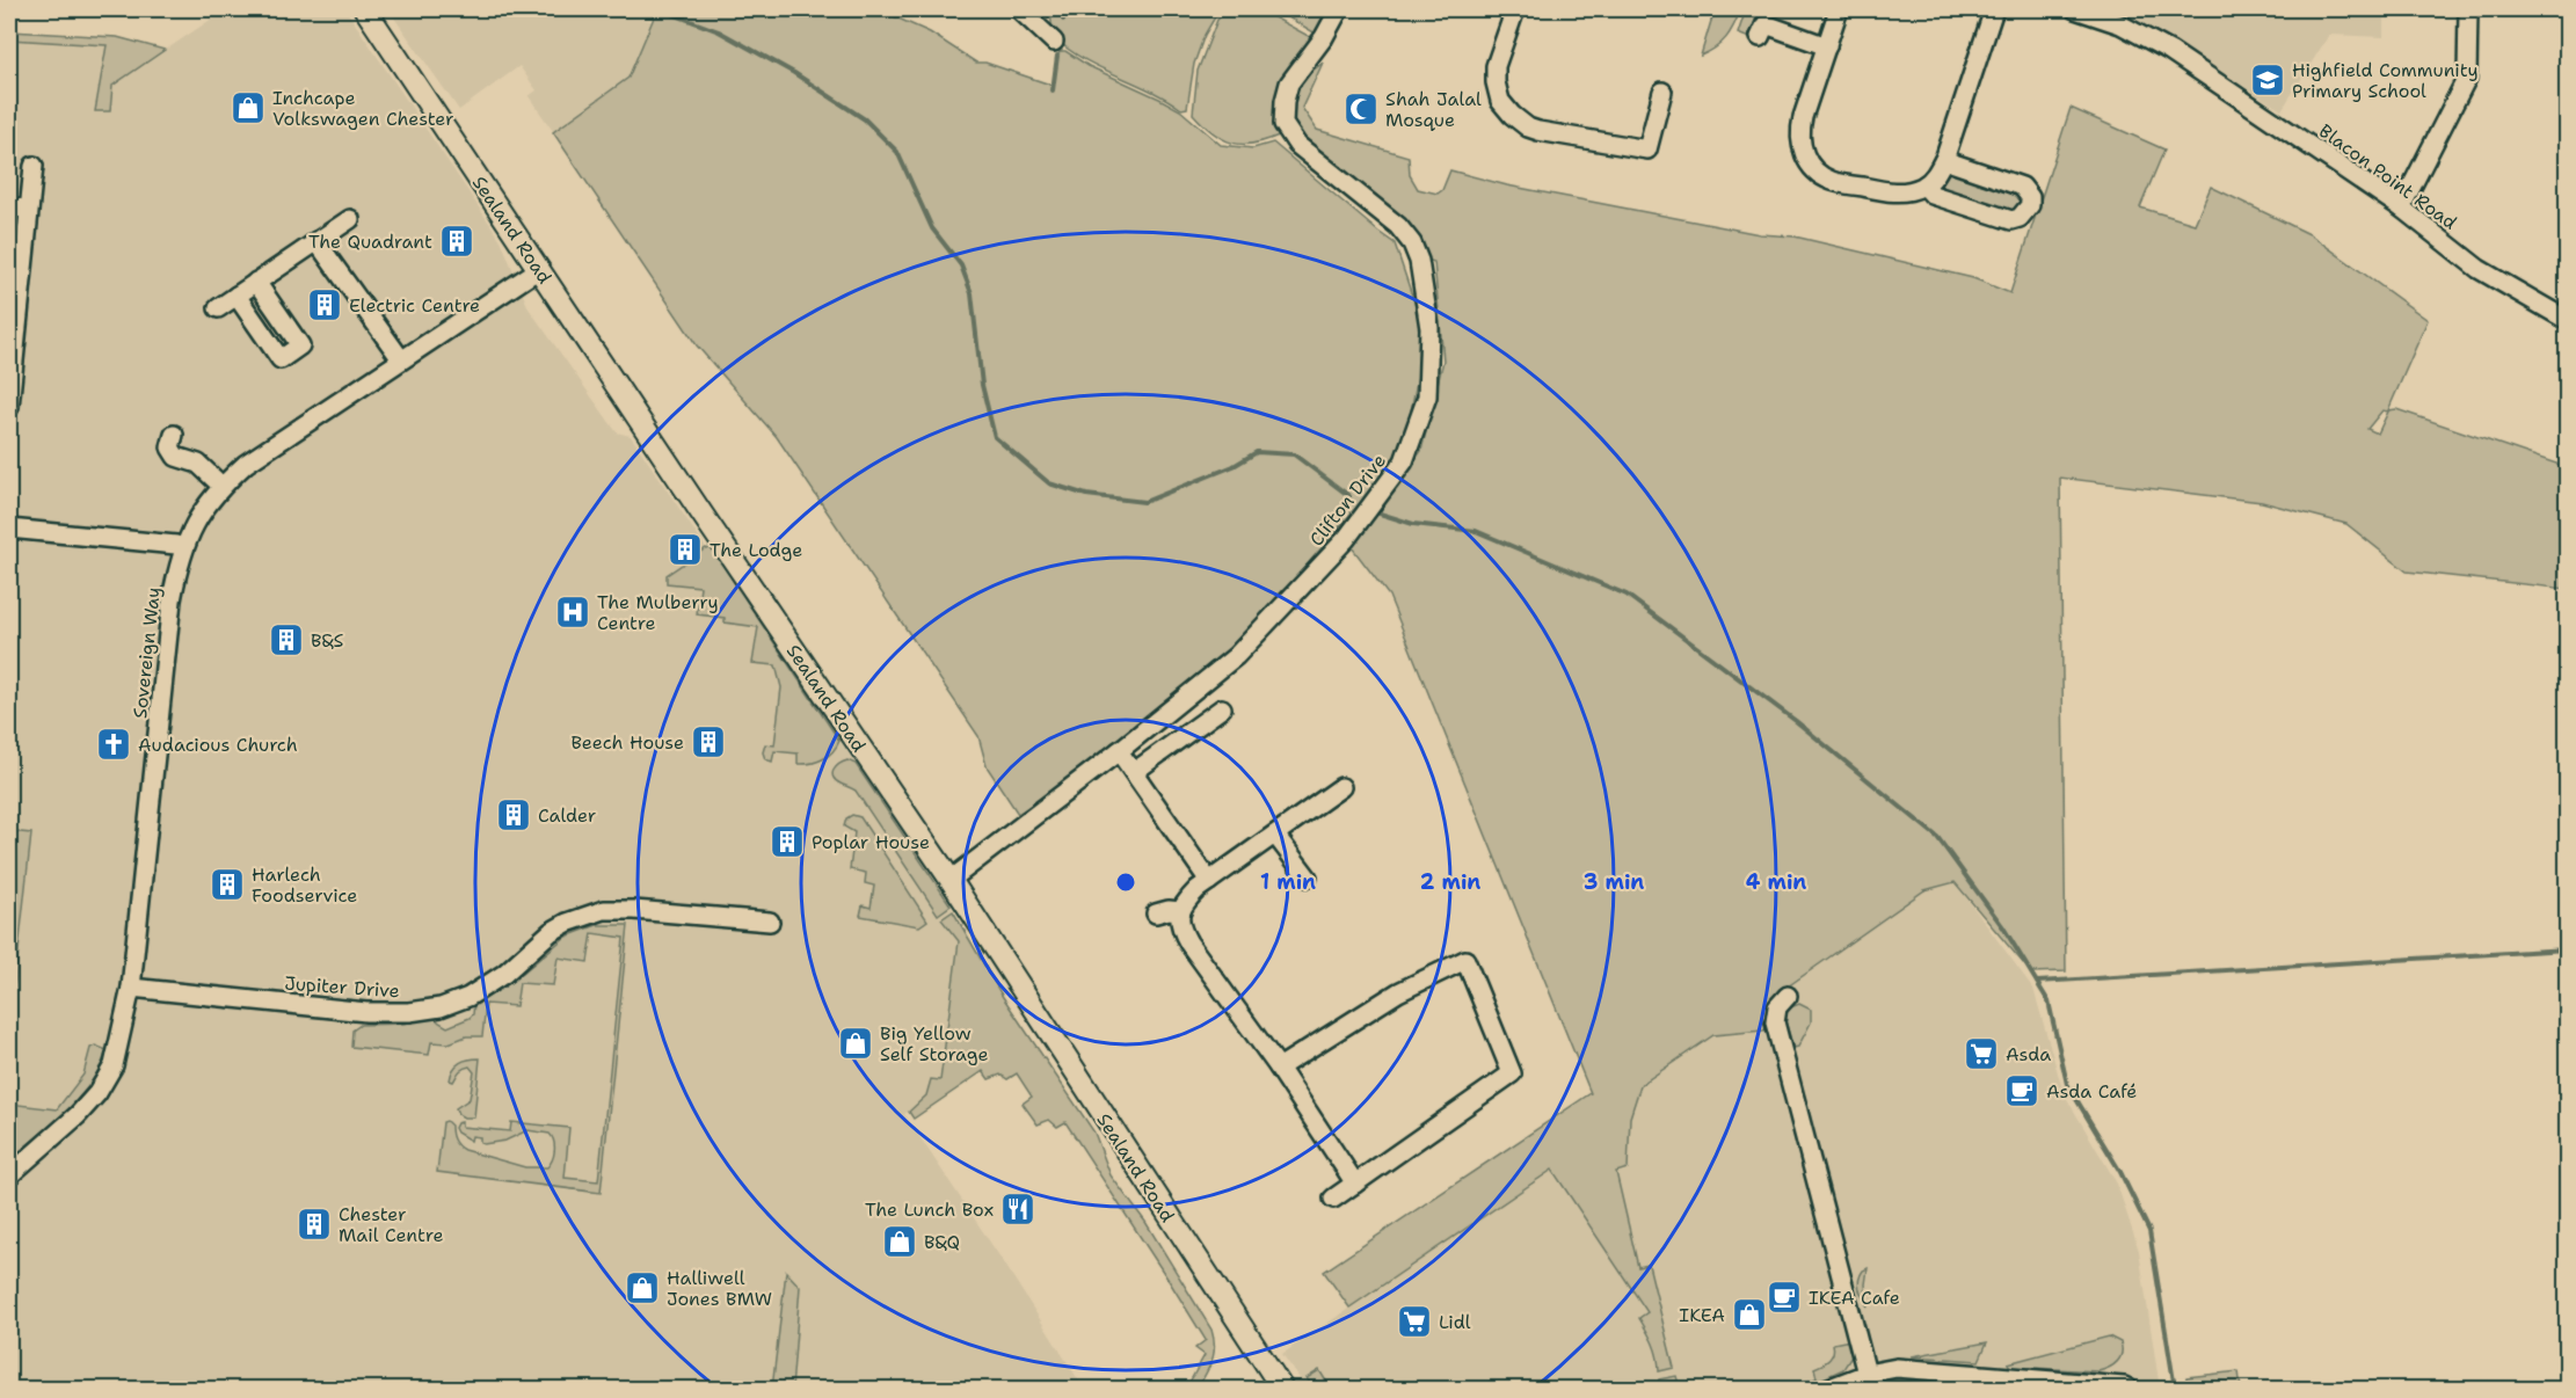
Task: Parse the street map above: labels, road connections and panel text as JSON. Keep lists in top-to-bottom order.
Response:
{
  "streets": {
    "main road": ["Sealand Road"],
    "street": [
      "Blacon Point Road",
      "Clifton Drive",
      "Sovereign Way",
      "Jupiter Drive"
    ]
  },
  "crossings": [
    ["Sealand Road", "Clifton Drive"],
    ["Sealand Road", "Sovereign Way"],
    ["Sovereign Way", "Jupiter Drive"]
  ],
  "places": {
    "school or university": ["Highfield Community Primary School"],
    "shop": [
      "Inchcape Volkswagen Chester",
      "Big Yellow Self Storage",
      "B&Q",
      "Halliwell Jones BMW",
      "IKEA"
    ],
    "mosque": ["Shah Jalal Mosque"],
    "building": [
      "The Quadrant",
      "Electric Centre",
      "The Lodge",
      "B&S",
      "Beech House",
      "Calder",
      "Poplar House",
      "Harlech Foodservice",
      "Chester Mail Centre"
    ],
    "hospital": ["The Mulberry Centre"],
    "church": ["Audacious Church"],
    "supermarket": ["Asda", "Lidl"],
    "cafe": ["Asda Café", "IKEA Cafe"],
    "restaurant": ["The Lunch Box"]
  },
  "rings": [
    "1 min",
    "2 min",
    "3 min",
    "4 min"
  ]
}
